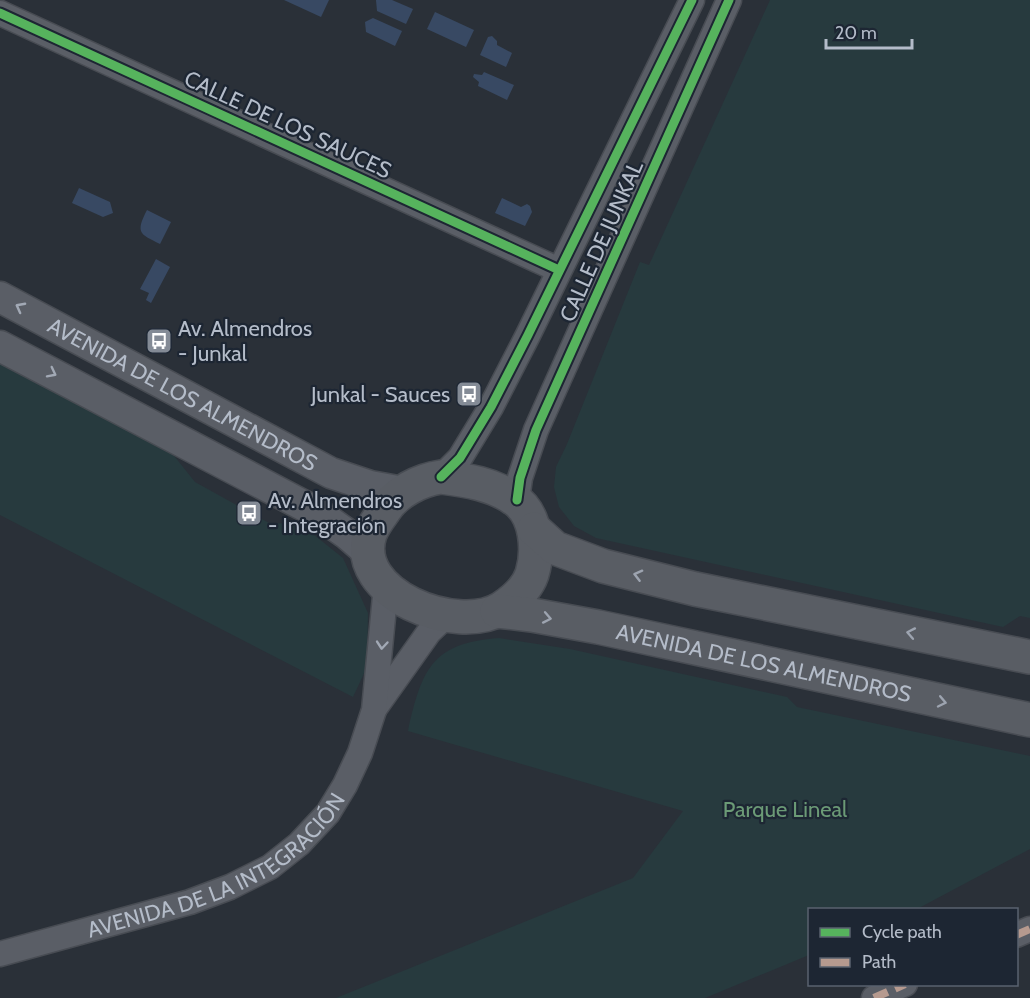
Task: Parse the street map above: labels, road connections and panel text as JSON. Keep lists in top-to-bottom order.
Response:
{
  "streets": {
    "main road": ["AVENIDA DE LOS ALMENDROS"],
    "street": ["CALLE DE LOS SAUCES", "CALLE DE JUNKAL", "AVENIDA DE LA INTEGRACIÓN"]
  },
  "crossings": [
    ["CALLE DE LOS SAUCES", "CALLE DE JUNKAL"],
    ["CALLE DE JUNKAL", "AVENIDA DE LOS ALMENDROS"],
    ["CALLE DE JUNKAL", "AVENIDA DE LA INTEGRACIÓN"],
    ["AVENIDA DE LOS ALMENDROS", "AVENIDA DE LA INTEGRACIÓN"]
  ],
  "parks": ["Parque Lineal"],
  "places": {
    "bus stop": ["Av. Almendros - Junkal", "Junkal - Sauces", "Av. Almendros - Integración"]
  },
  "legend": ["Cycle path", "Path"],
  "scale_bar": "20 m"
}
